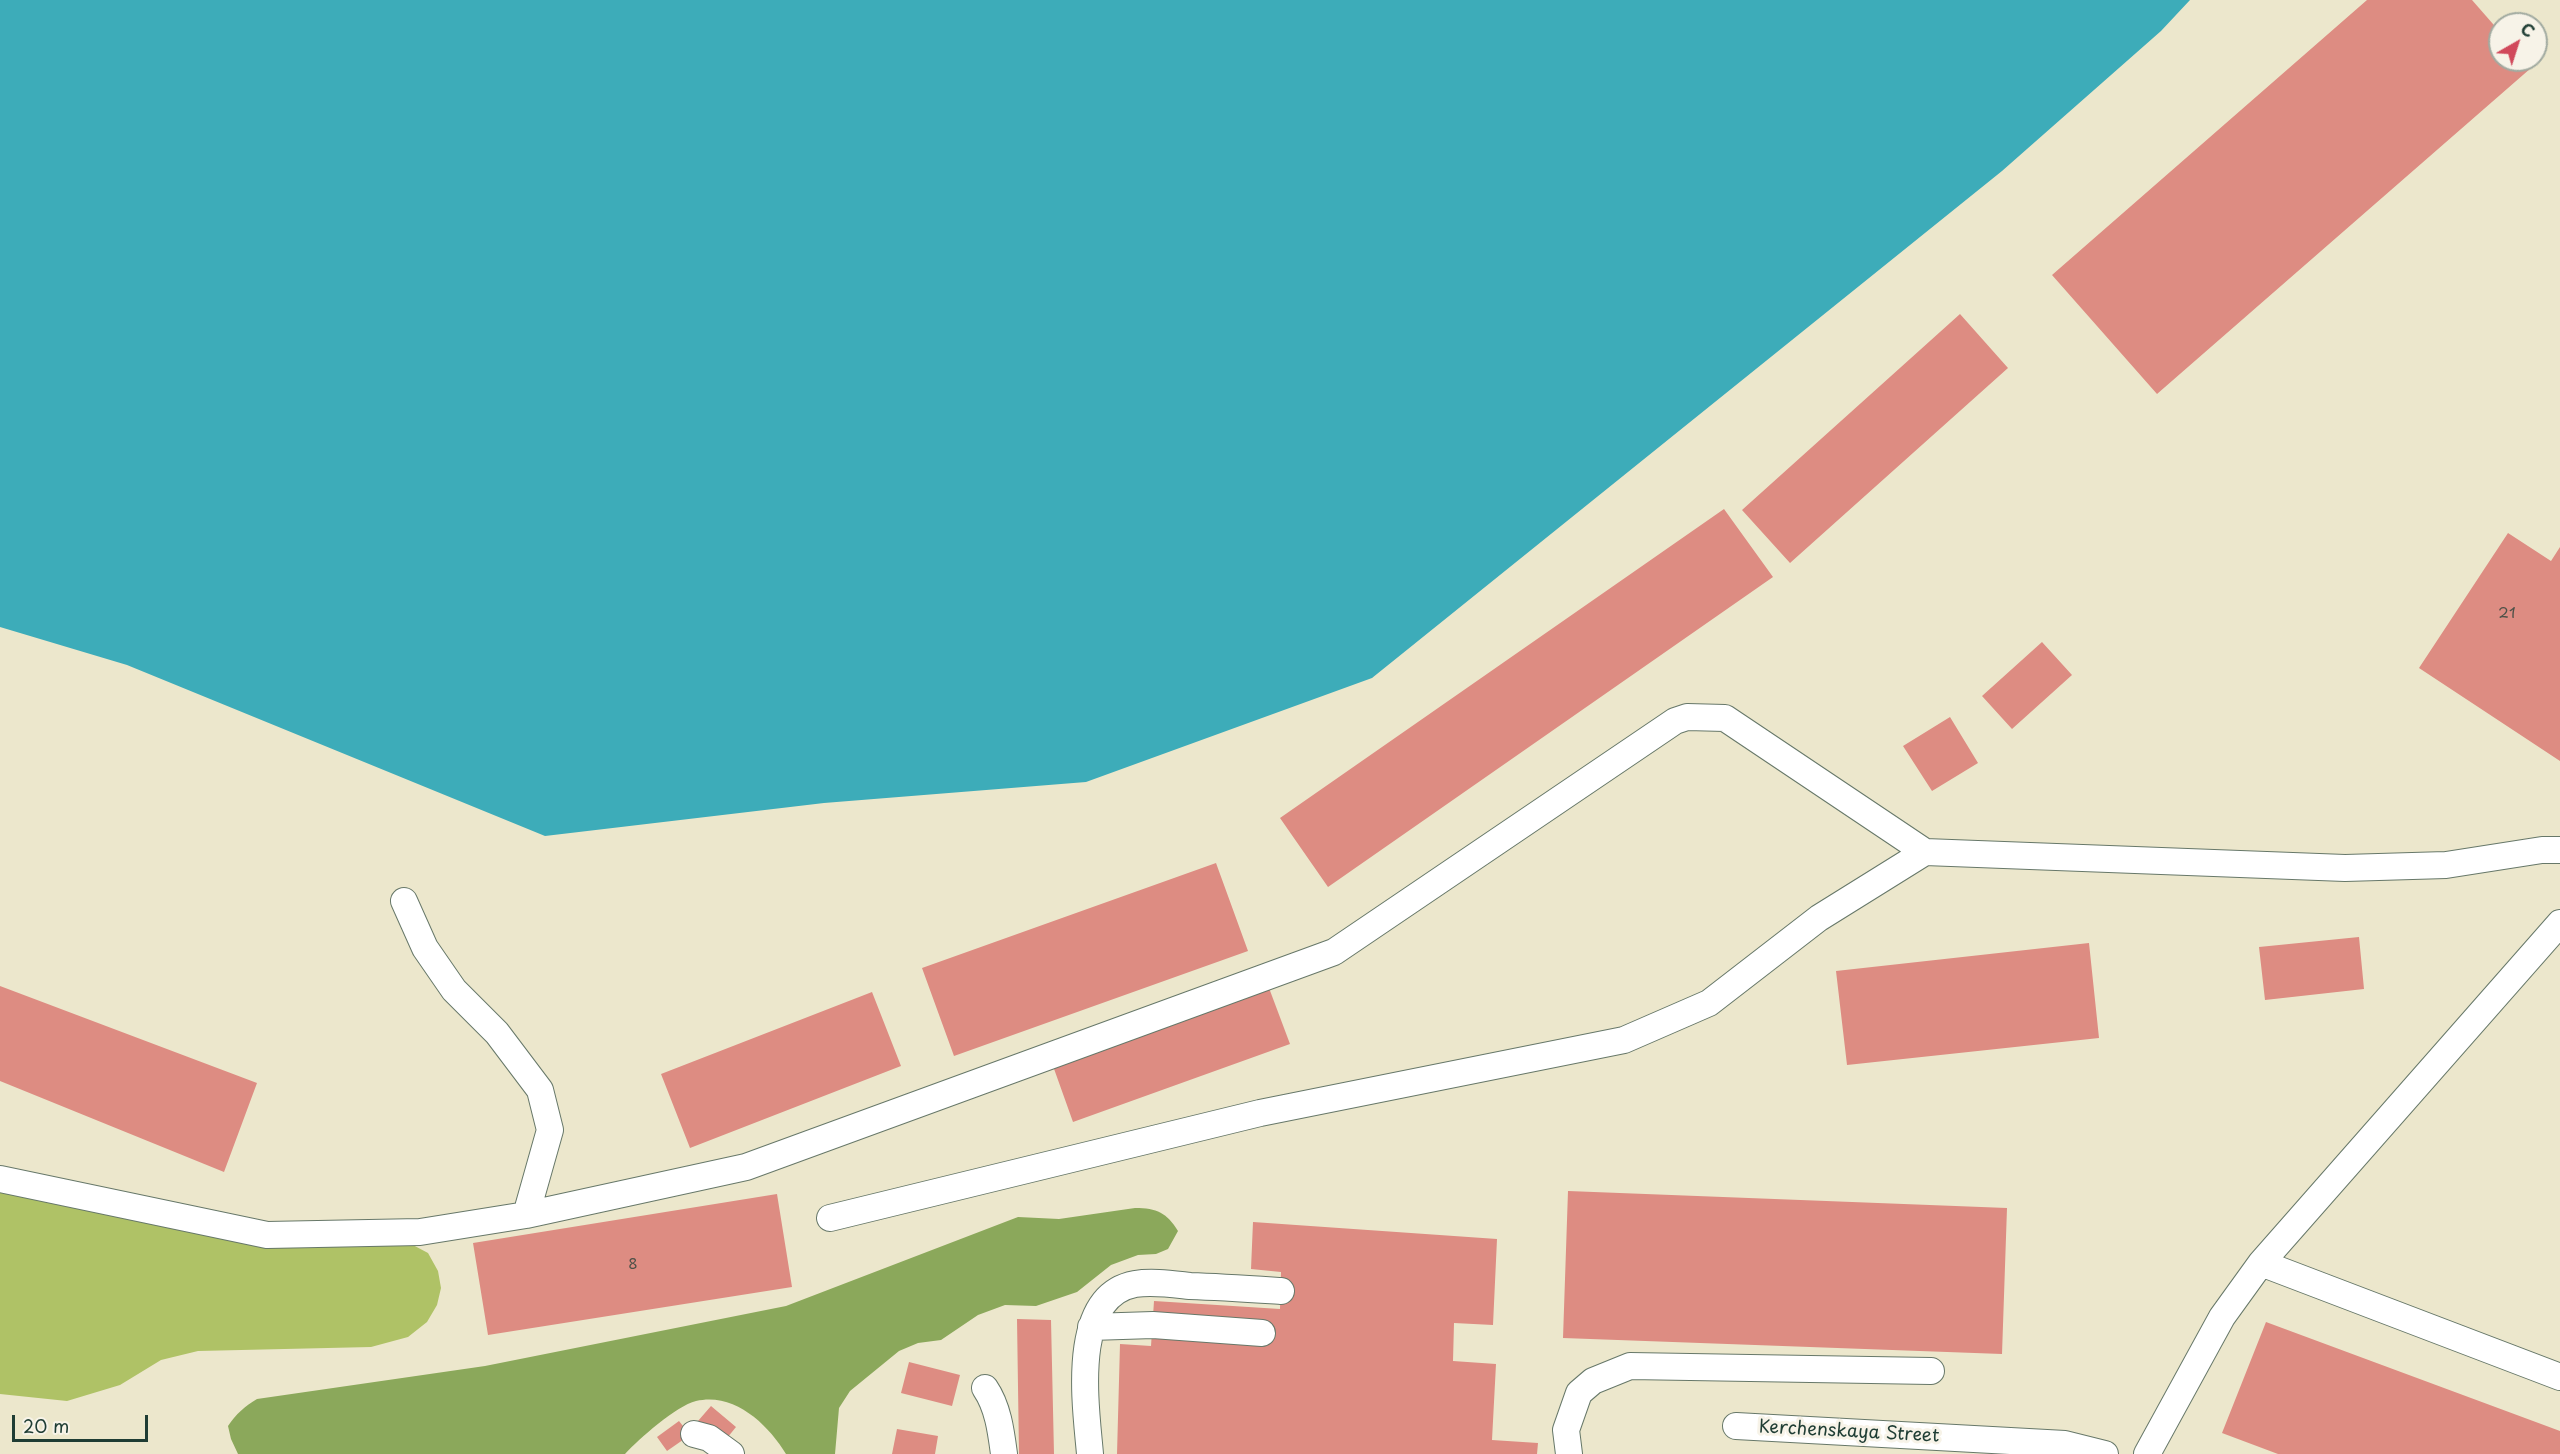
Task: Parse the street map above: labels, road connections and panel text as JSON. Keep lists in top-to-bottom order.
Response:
{
  "streets": {
    "lane": ["Kerchenskaya Street"]
  },
  "house_numbers": ["21", "8"],
  "scale_bar": "20 m",
  "north": "top right"
}
